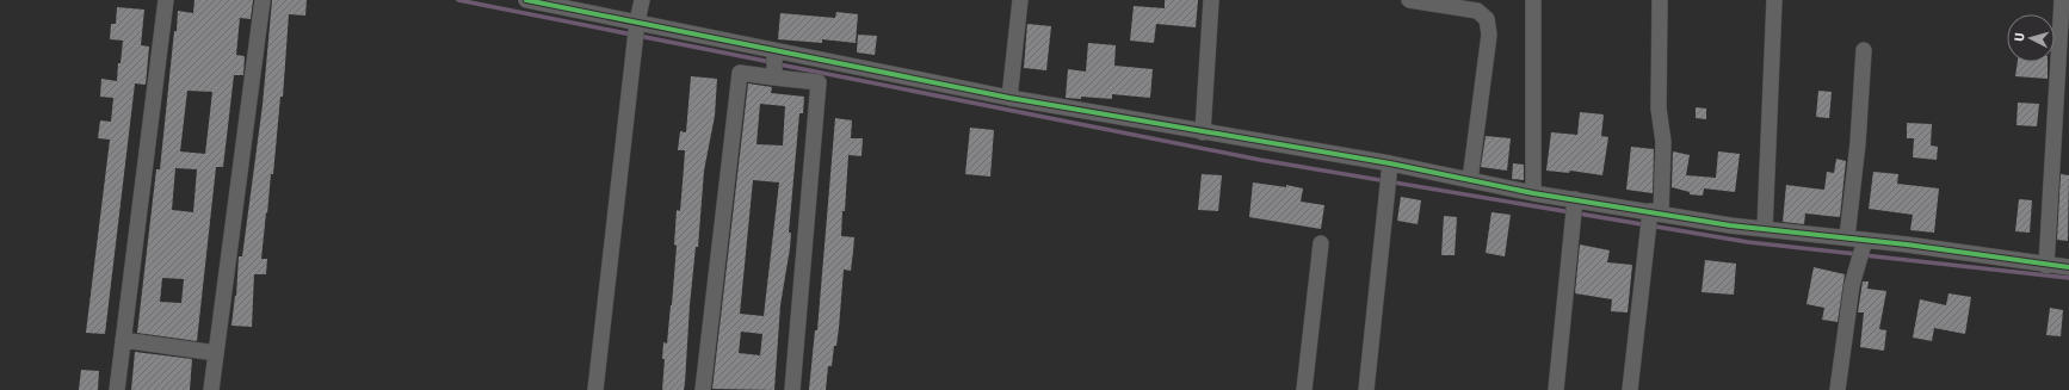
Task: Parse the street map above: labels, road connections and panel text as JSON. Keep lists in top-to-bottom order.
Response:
{
  "north": "left"
}
